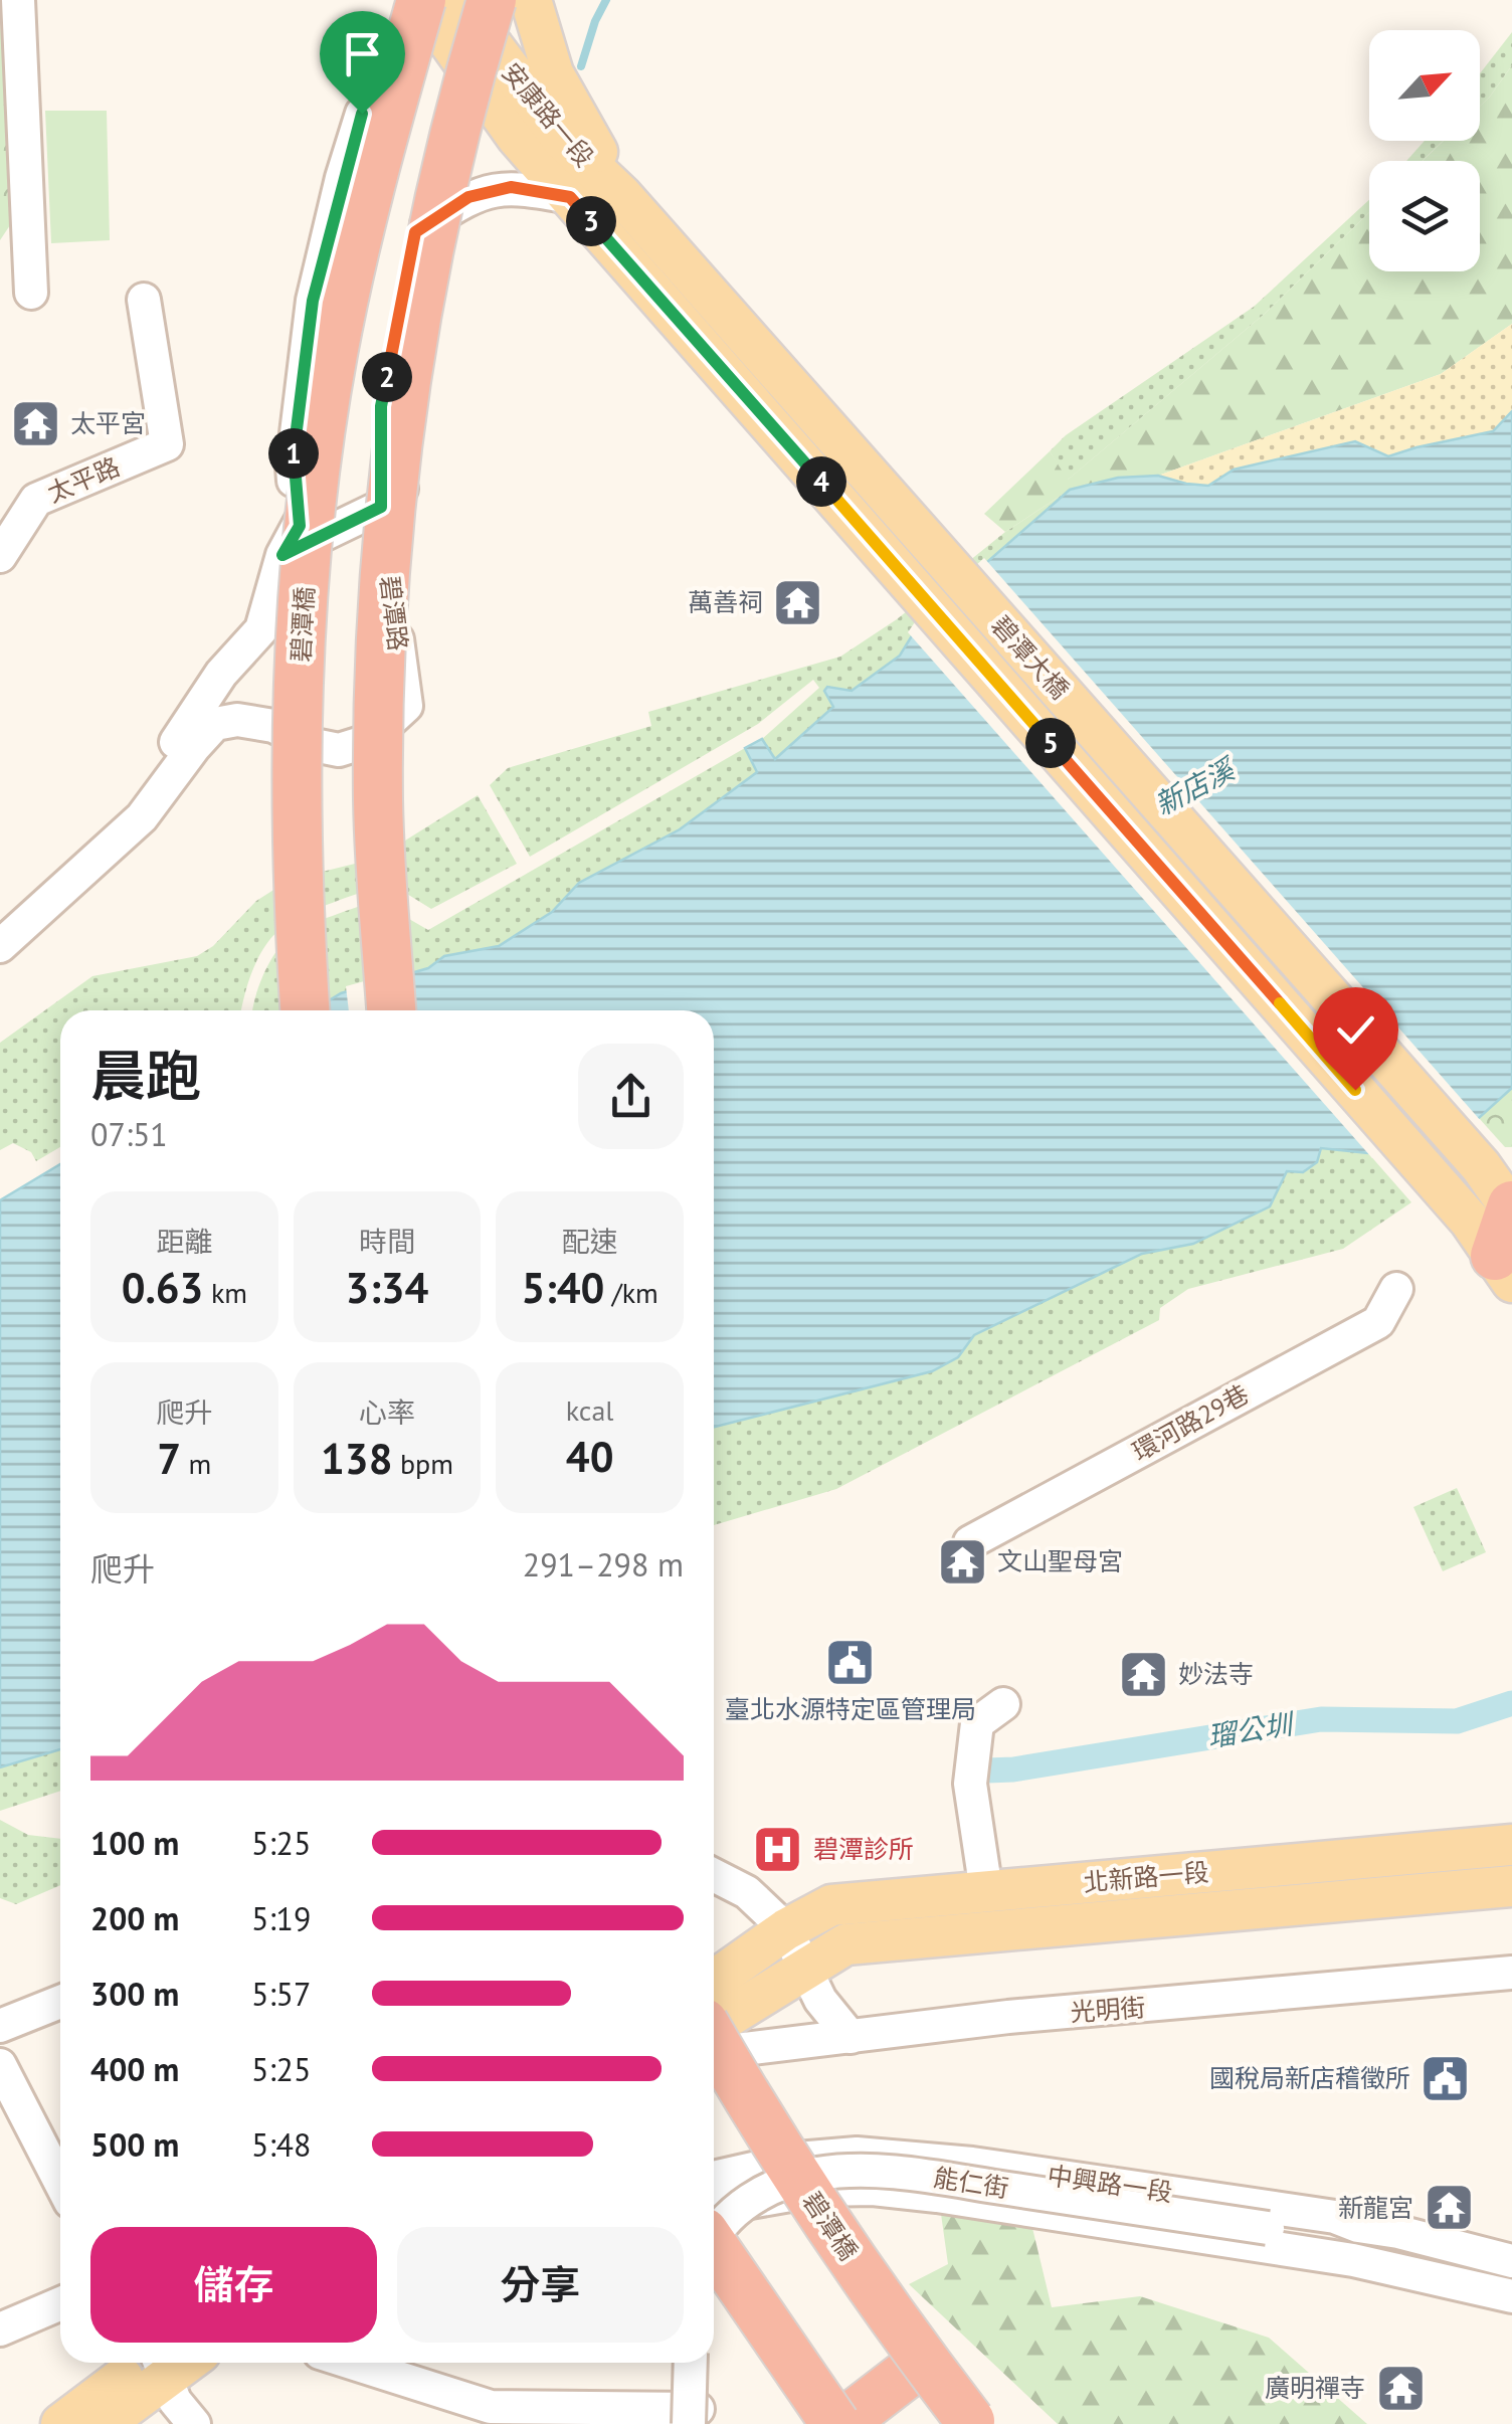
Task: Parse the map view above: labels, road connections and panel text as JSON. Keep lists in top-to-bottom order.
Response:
{
  "streets": {
    "highway": ["碧潭橋"],
    "main road": ["安康路一段", "碧潭大橋", "北新路一段"],
    "street": [
      "太平路",
      "碧潭路",
      "環河路29巷",
      "光明街",
      "能仁街",
      "中興路一段"
    ]
  },
  "crossings": [
    ["安康路一段", "碧潭路"],
    ["安康路一段", "碧潭橋"],
    ["安康路一段", "碧潭大橋"]
  ],
  "water": ["新店溪", "瑠公圳"],
  "places": {
    "temple": [
      "太平宮",
      "萬善祠",
      "文山聖母宮",
      "妙法寺",
      "新龍宮",
      "廣明禪寺"
    ],
    "public building": ["臺北水源特定區管理局", "國稅局新店稽徵所"],
    "hospital": ["碧潭診所"]
  },
  "north": "top right",
  "page": {
    "pins": [
      "3",
      "2",
      "1",
      "4",
      "5"
    ],
    "heading": ["晨跑", "07:51"],
    "stats": [
      ["距離", "0.63 km"],
      ["時間", "3:34"],
      ["配速", "5:40 /km"],
      ["爬升", "7 m"],
      ["心率", "138 bpm"],
      ["kcal", "40"]
    ],
    "chart": ["爬升", "291–298 m"],
    "list": [
      {
        "name": "100 m",
        "note": "5:25"
      },
      {
        "name": "200 m",
        "note": "5:19"
      },
      {
        "name": "300 m",
        "note": "5:57"
      },
      {
        "name": "400 m",
        "note": "5:25"
      },
      {
        "name": "500 m",
        "note": "5:48"
      }
    ],
    "buttons": ["儲存", "分享"]
  }
}
